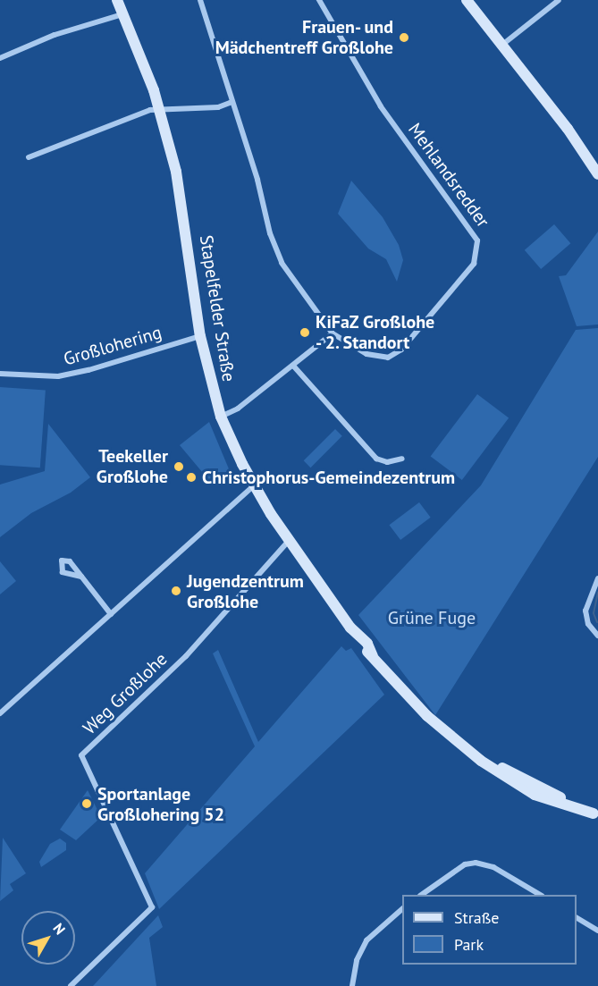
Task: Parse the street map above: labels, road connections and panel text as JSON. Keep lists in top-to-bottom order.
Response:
{
  "streets": {
    "street": [
      "Mehlandsredder",
      "Stapelfelder Straße",
      "Großlohering",
      "Weg Großlohe"
    ]
  },
  "crossings": [
    ["Stapelfelder Straße", "Großlohering"],
    ["Stapelfelder Straße", "Weg Großlohe"]
  ],
  "parks": ["Grüne Fuge"],
  "places": [
    "Frauen- und Mädchentreff Großlohe",
    "KiFaZ Großlohe - 2. Standort",
    "Teekeller Großlohe",
    "Christophorus-Gemeindezentrum",
    "Jugendzentrum Großlohe",
    "Sportanlage Großlohering 52"
  ],
  "legend": ["Straße", "Park"],
  "north": "top right"
}
